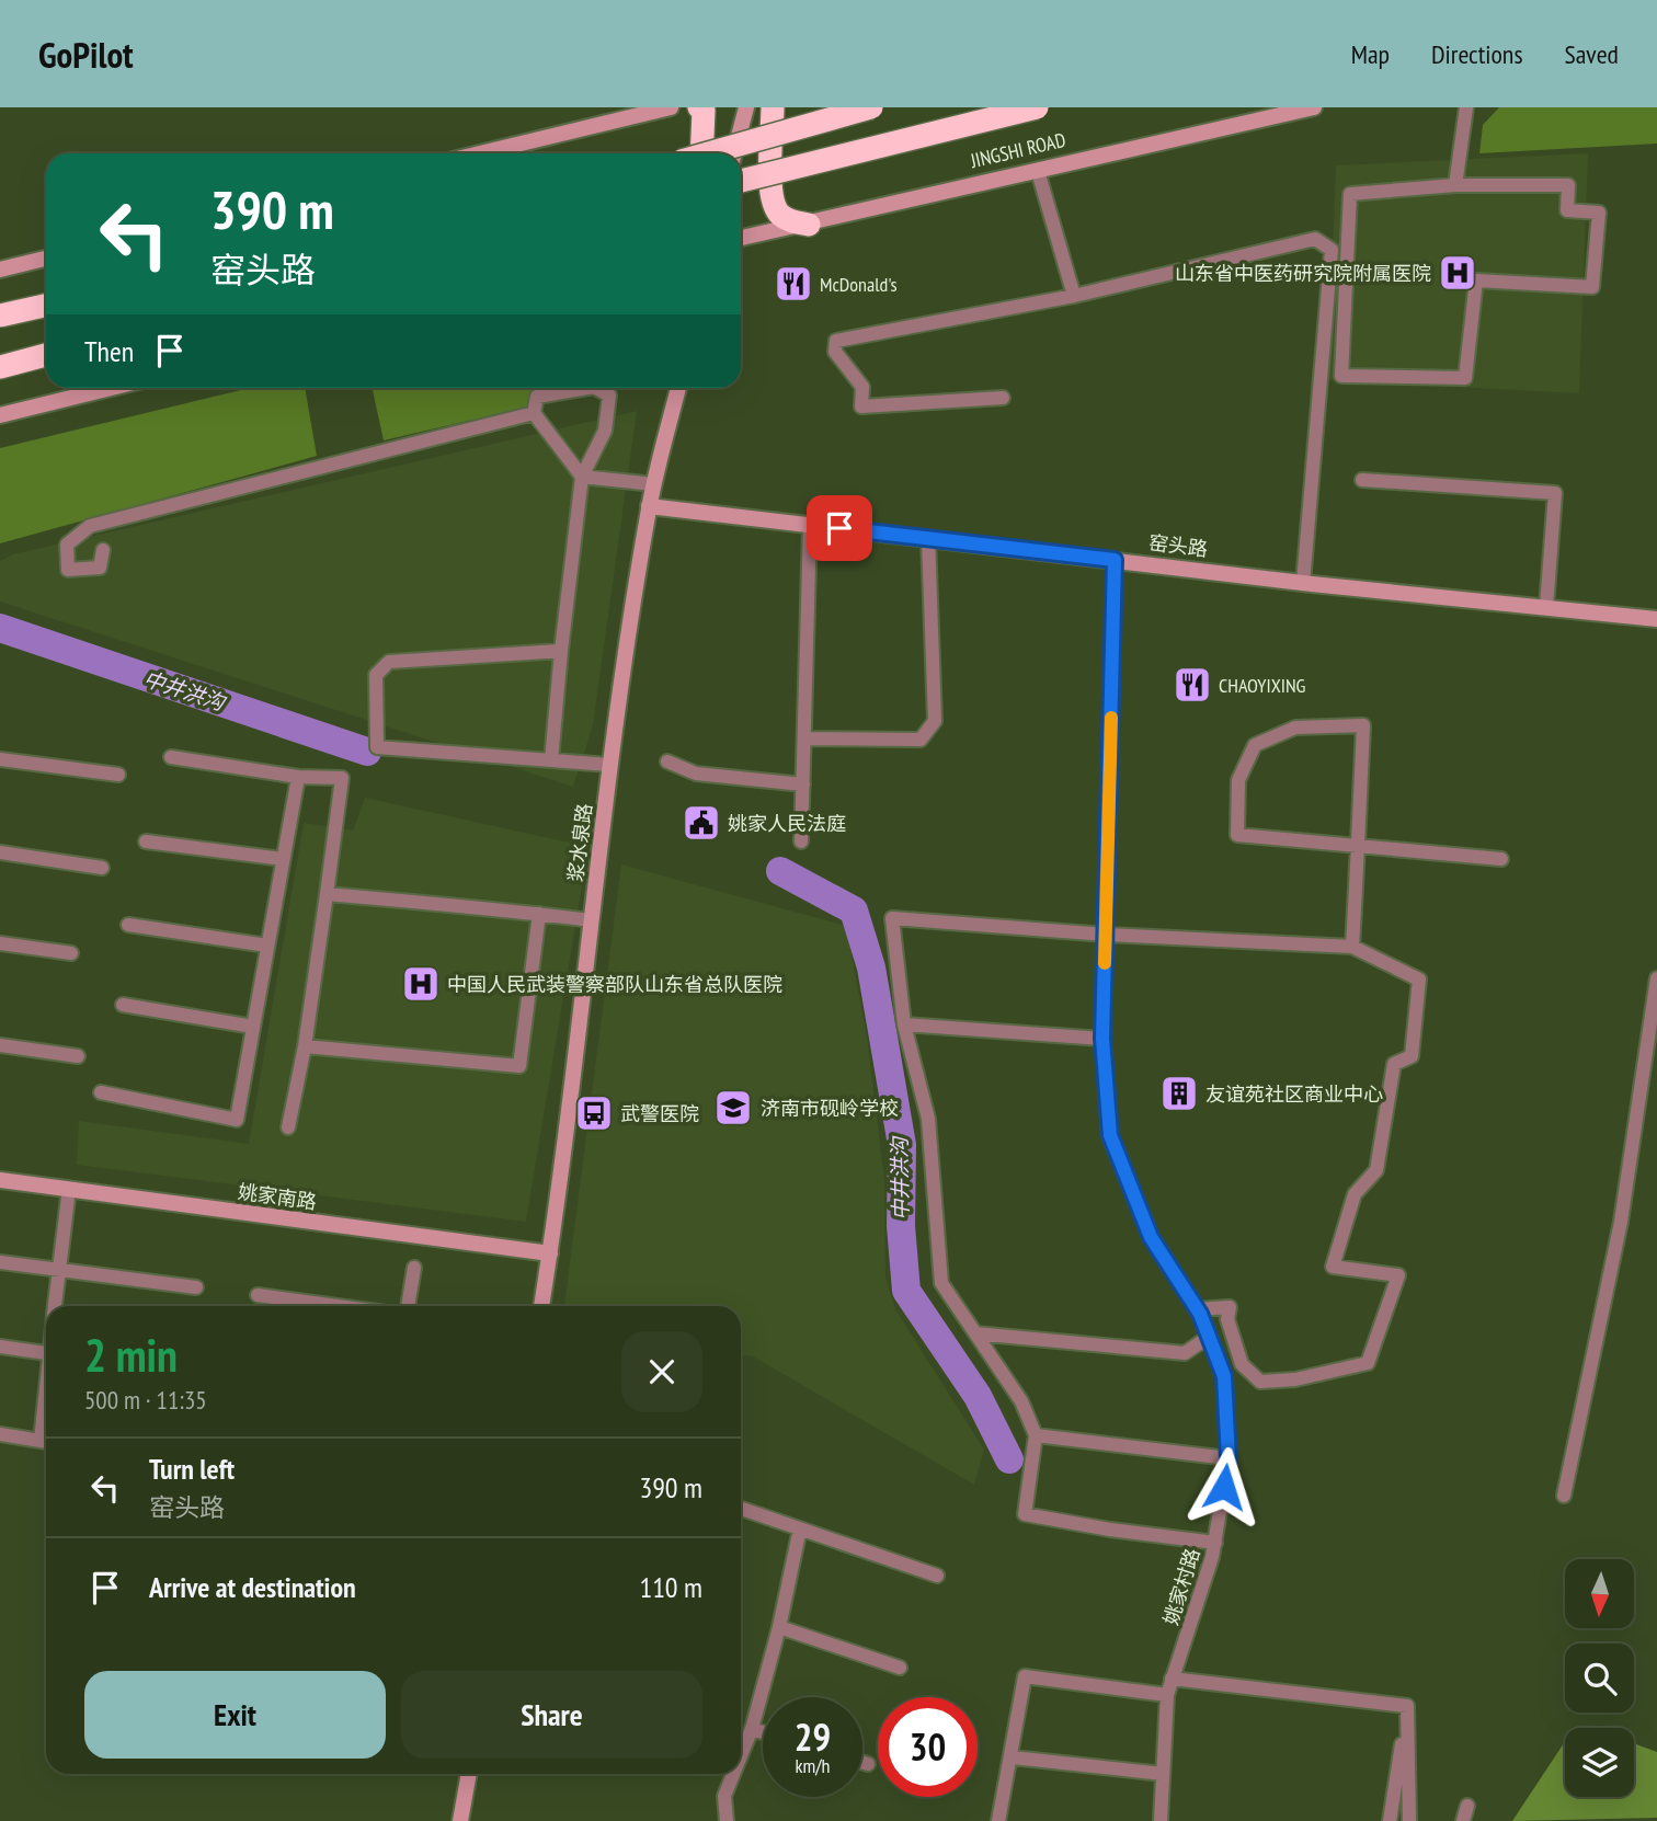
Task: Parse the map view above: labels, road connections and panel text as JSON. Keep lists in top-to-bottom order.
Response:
{
  "streets": {
    "highway": ["JINGSHI ROAD"],
    "main road": ["窑头路", "浆水泉路", "姚家南路"],
    "street": ["姚家村路"]
  },
  "crossings": [
    ["窑头路", "浆水泉路"],
    ["窑头路", "姚家村路"],
    ["浆水泉路", "姚家南路"]
  ],
  "water": ["中井洪沟"],
  "places": {
    "hospital": ["山东省中医药研究院附属医院", "中国人民武装警察部队山东省总队医院"],
    "restaurant": ["McDonald's", "CHAOYIXING"],
    "public building": ["姚家人民法庭"],
    "building": ["友谊苑社区商业中心"],
    "school or university": ["济南市砚岭学校"],
    "bus stop": ["武警医院"]
  },
  "north": "bottom",
  "page": {
    "header": "GoPilot",
    "nav": ["Map", "Directions", "Saved"],
    "turn": ["390 m", "窑头路"],
    "then": "Then",
    "heading": ["2 min", "500 m · 11:35"],
    "list": [
      {
        "name": "Turn left",
        "note": "窑头路",
        "value": "390 m"
      },
      {
        "name": "Arrive at destination",
        "value": "110 m"
      }
    ],
    "buttons": ["Exit", "Share"],
    "speed": "29 km/h",
    "limit": "30"
  }
}
